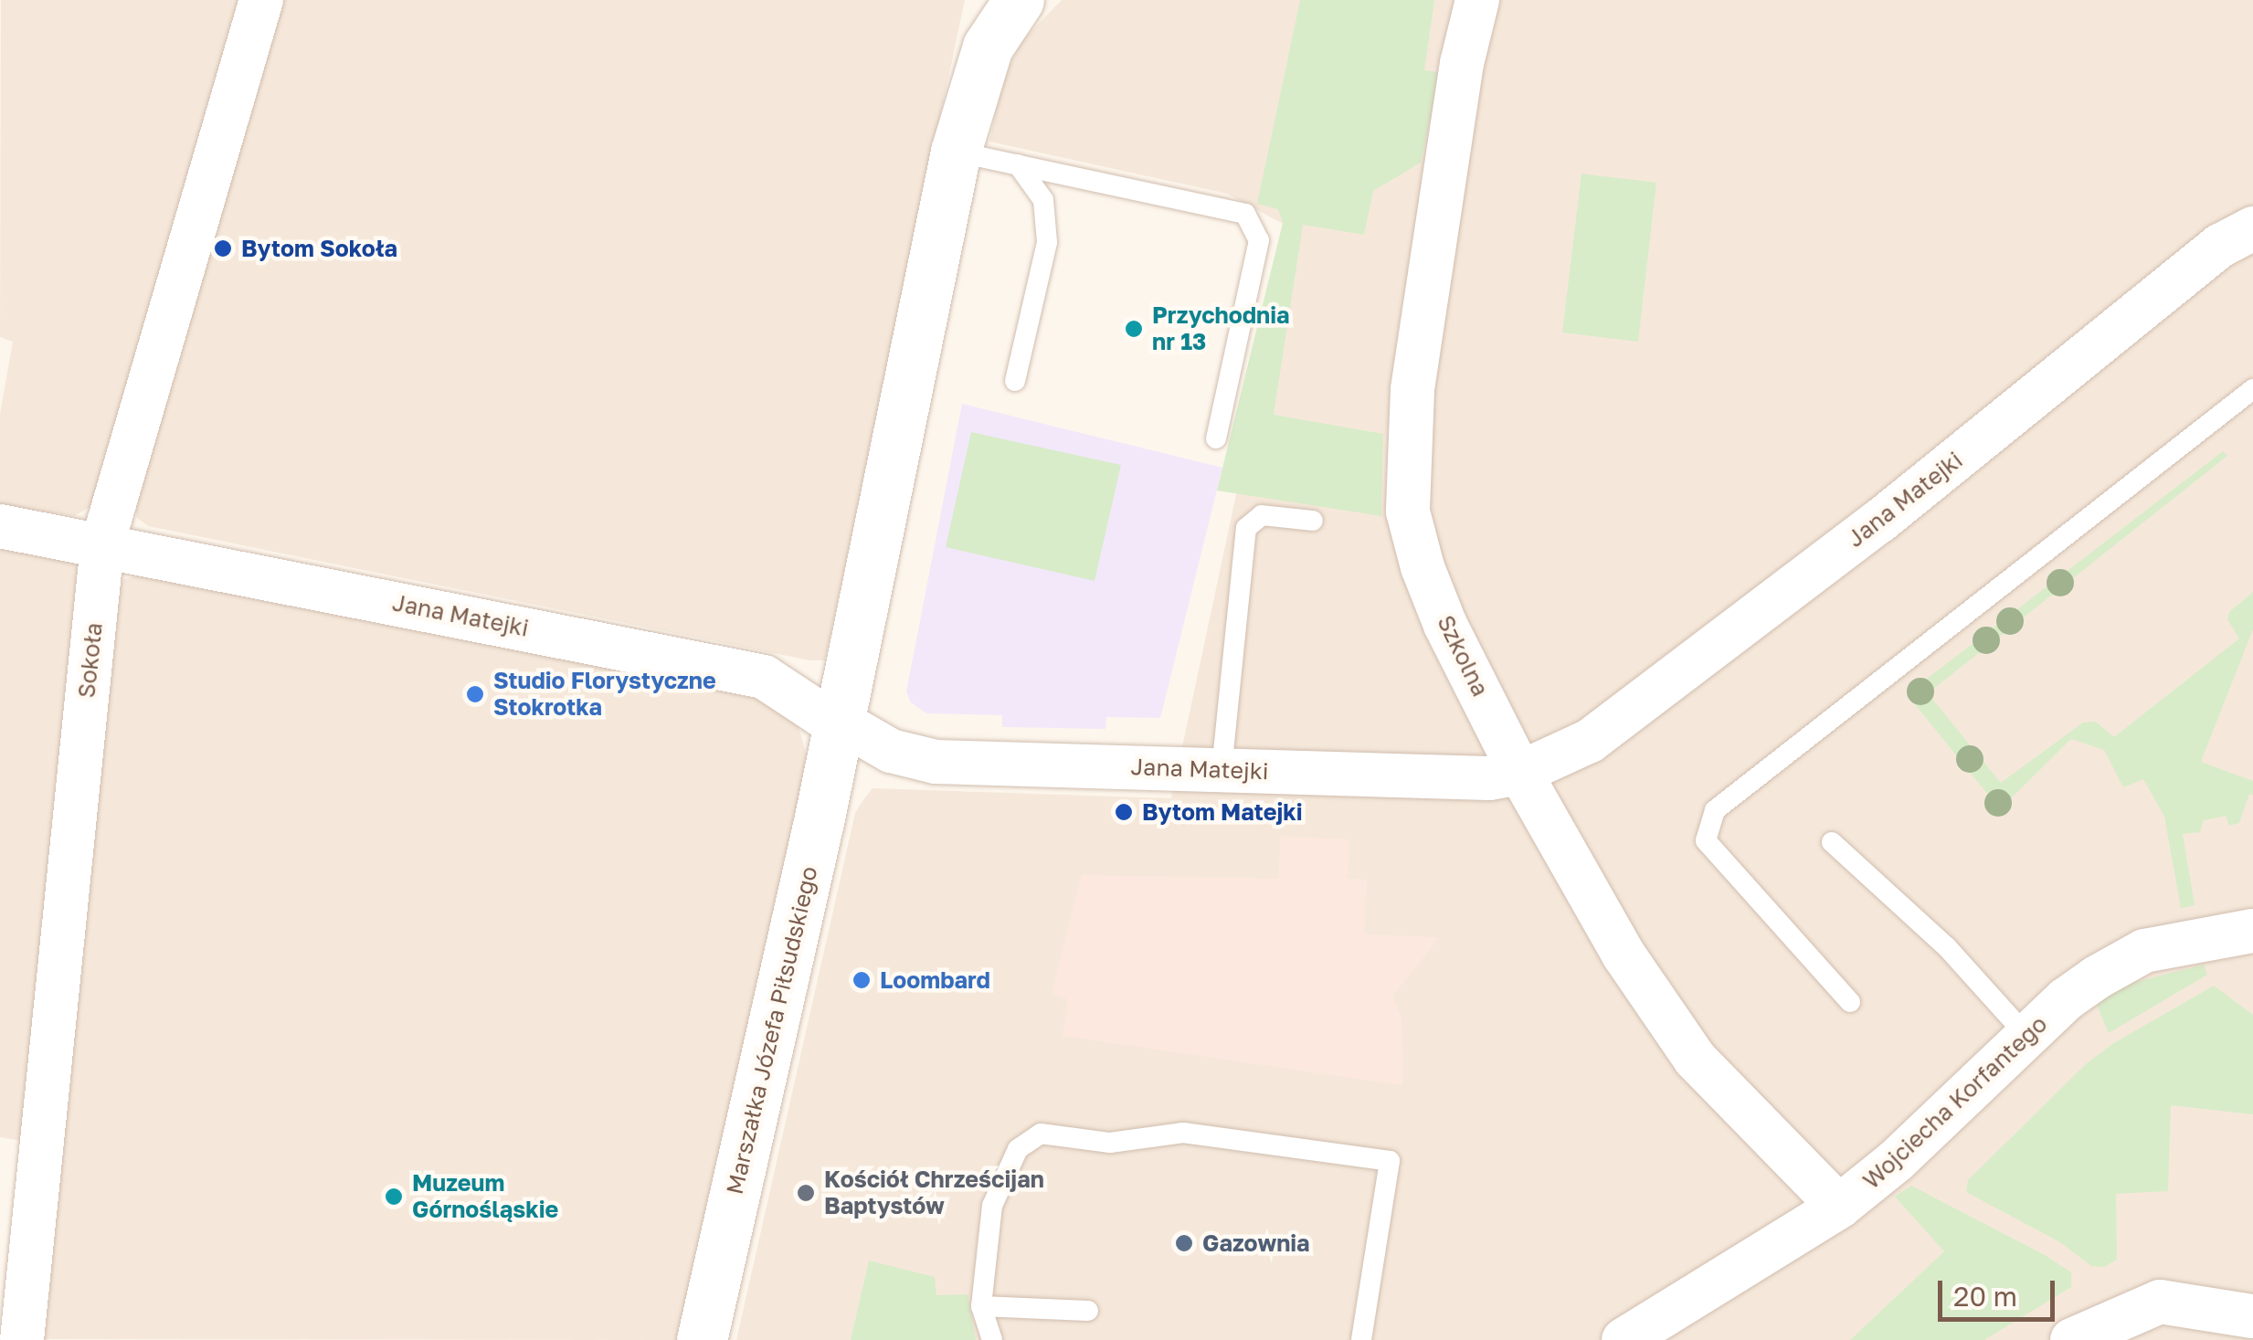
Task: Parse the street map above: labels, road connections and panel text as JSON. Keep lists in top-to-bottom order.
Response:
{
  "streets": {
    "main road": ["Marszałka Józefa Piłsudskiego"],
    "street": [
      "Jana Matejki",
      "Szkolna",
      "Sokoła",
      "Wojciecha Korfantego"
    ]
  },
  "crossings": [
    ["Jana Matejki", "Szkolna"],
    ["Jana Matejki", "Sokoła"],
    ["Jana Matejki", "Marszałka Józefa Piłsudskiego"],
    ["Szkolna", "Wojciecha Korfantego"]
  ],
  "places": [
    "Bytom Sokoła",
    "Przychodnia nr 13",
    "Studio Florystyczne Stokrotka",
    "Bytom Matejki",
    "Loombard",
    "Kościół Chrześcijan Baptystów",
    "Muzeum Górnośląskie",
    "Gazownia"
  ],
  "scale_bar": "20 m"
}
